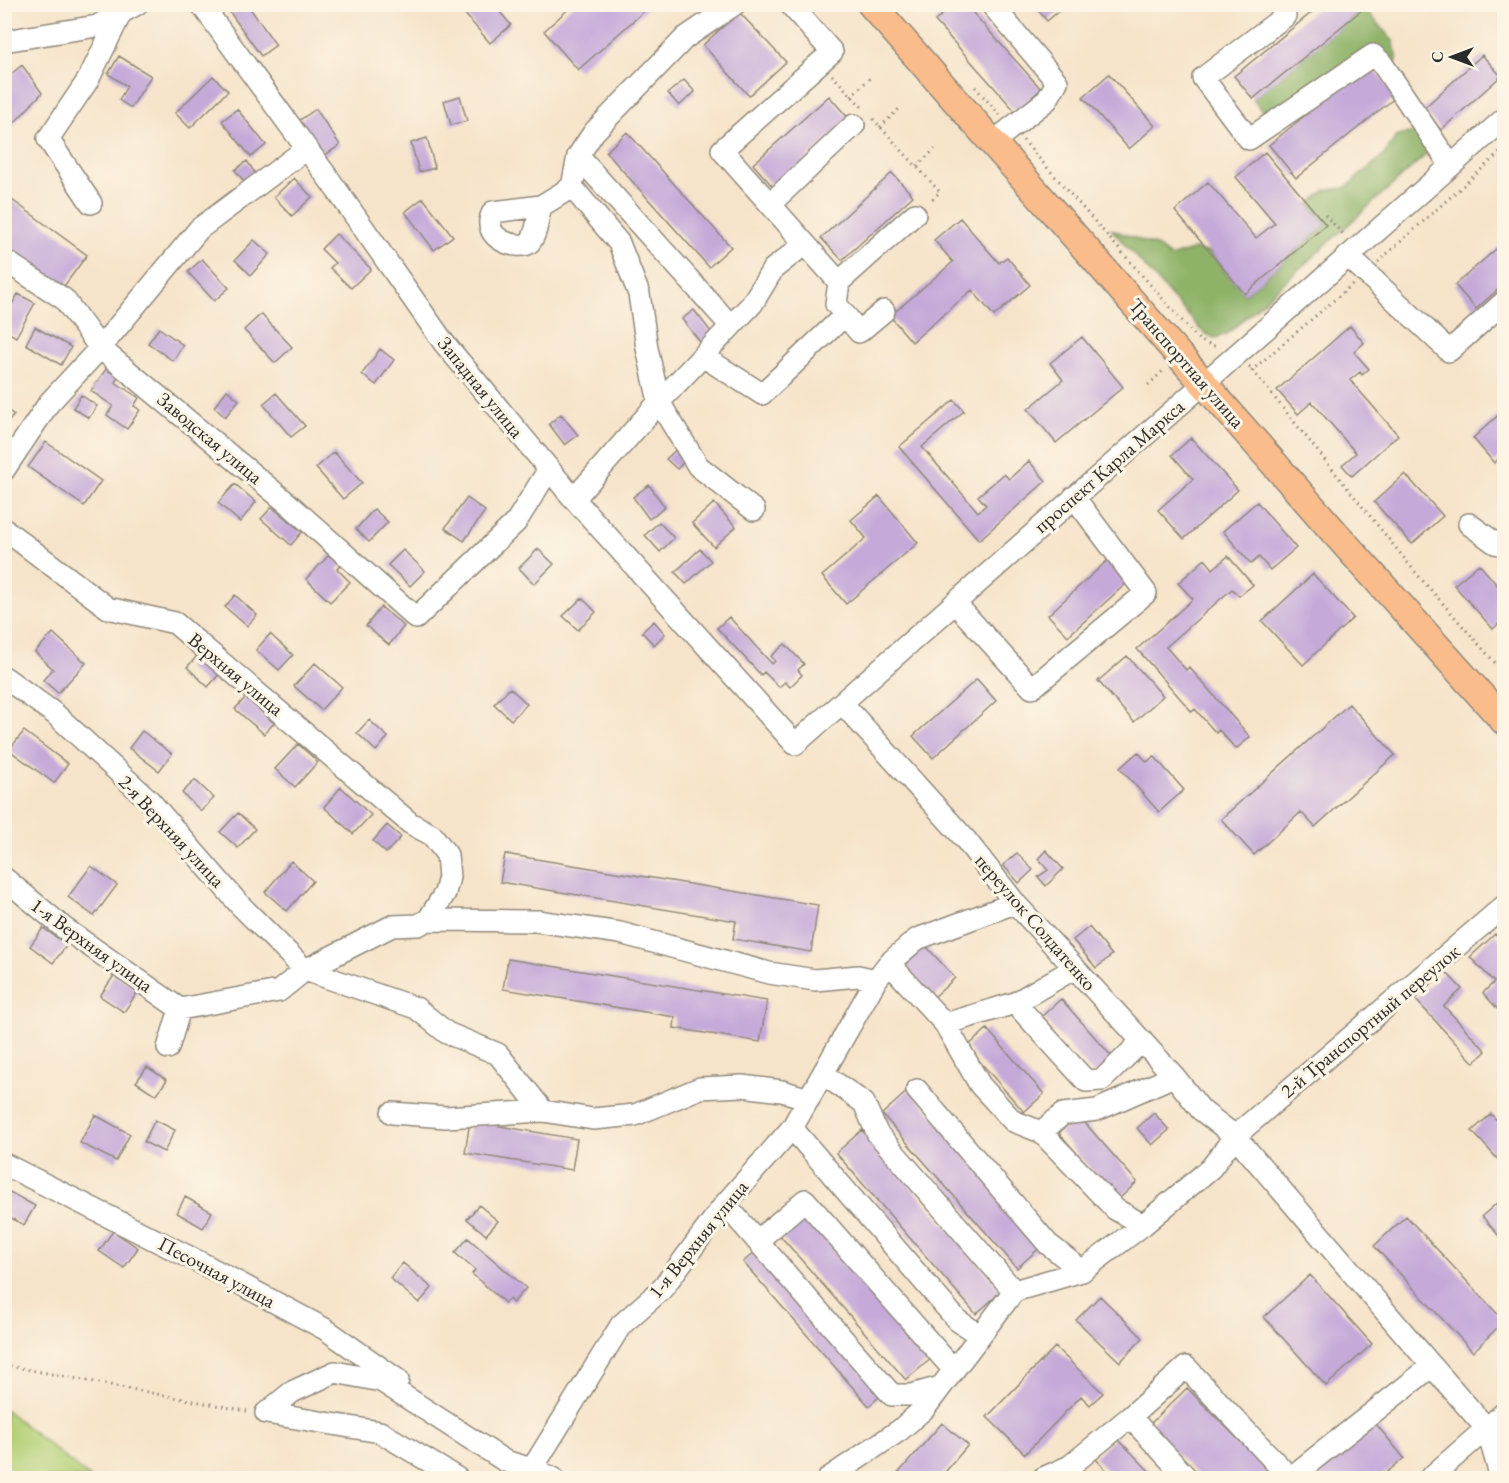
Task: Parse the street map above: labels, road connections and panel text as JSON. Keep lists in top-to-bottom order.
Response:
{
  "streets": {
    "main road": ["Транспортная улица"],
    "street": [
      "Западная улица",
      "Заводская улица",
      "проспект Карла Маркса",
      "Верхняя улица",
      "2-я Верхняя улица",
      "переулок Солдатенко",
      "1-я Верхняя улица",
      "2-й Транспортный переулок",
      "Песочная улица"
    ]
  },
  "crossings": [
    ["Транспортная улица", "проспект Карла Маркса"],
    ["Западная улица", "Заводская улица"],
    ["Западная улица", "проспект Карла Маркса"],
    ["проспект Карла Маркса", "переулок Солдатенко"],
    ["переулок Солдатенко", "1-я Верхняя улица"],
    ["переулок Солдатенко", "2-й Транспортный переулок"]
  ],
  "north": "left"
}
